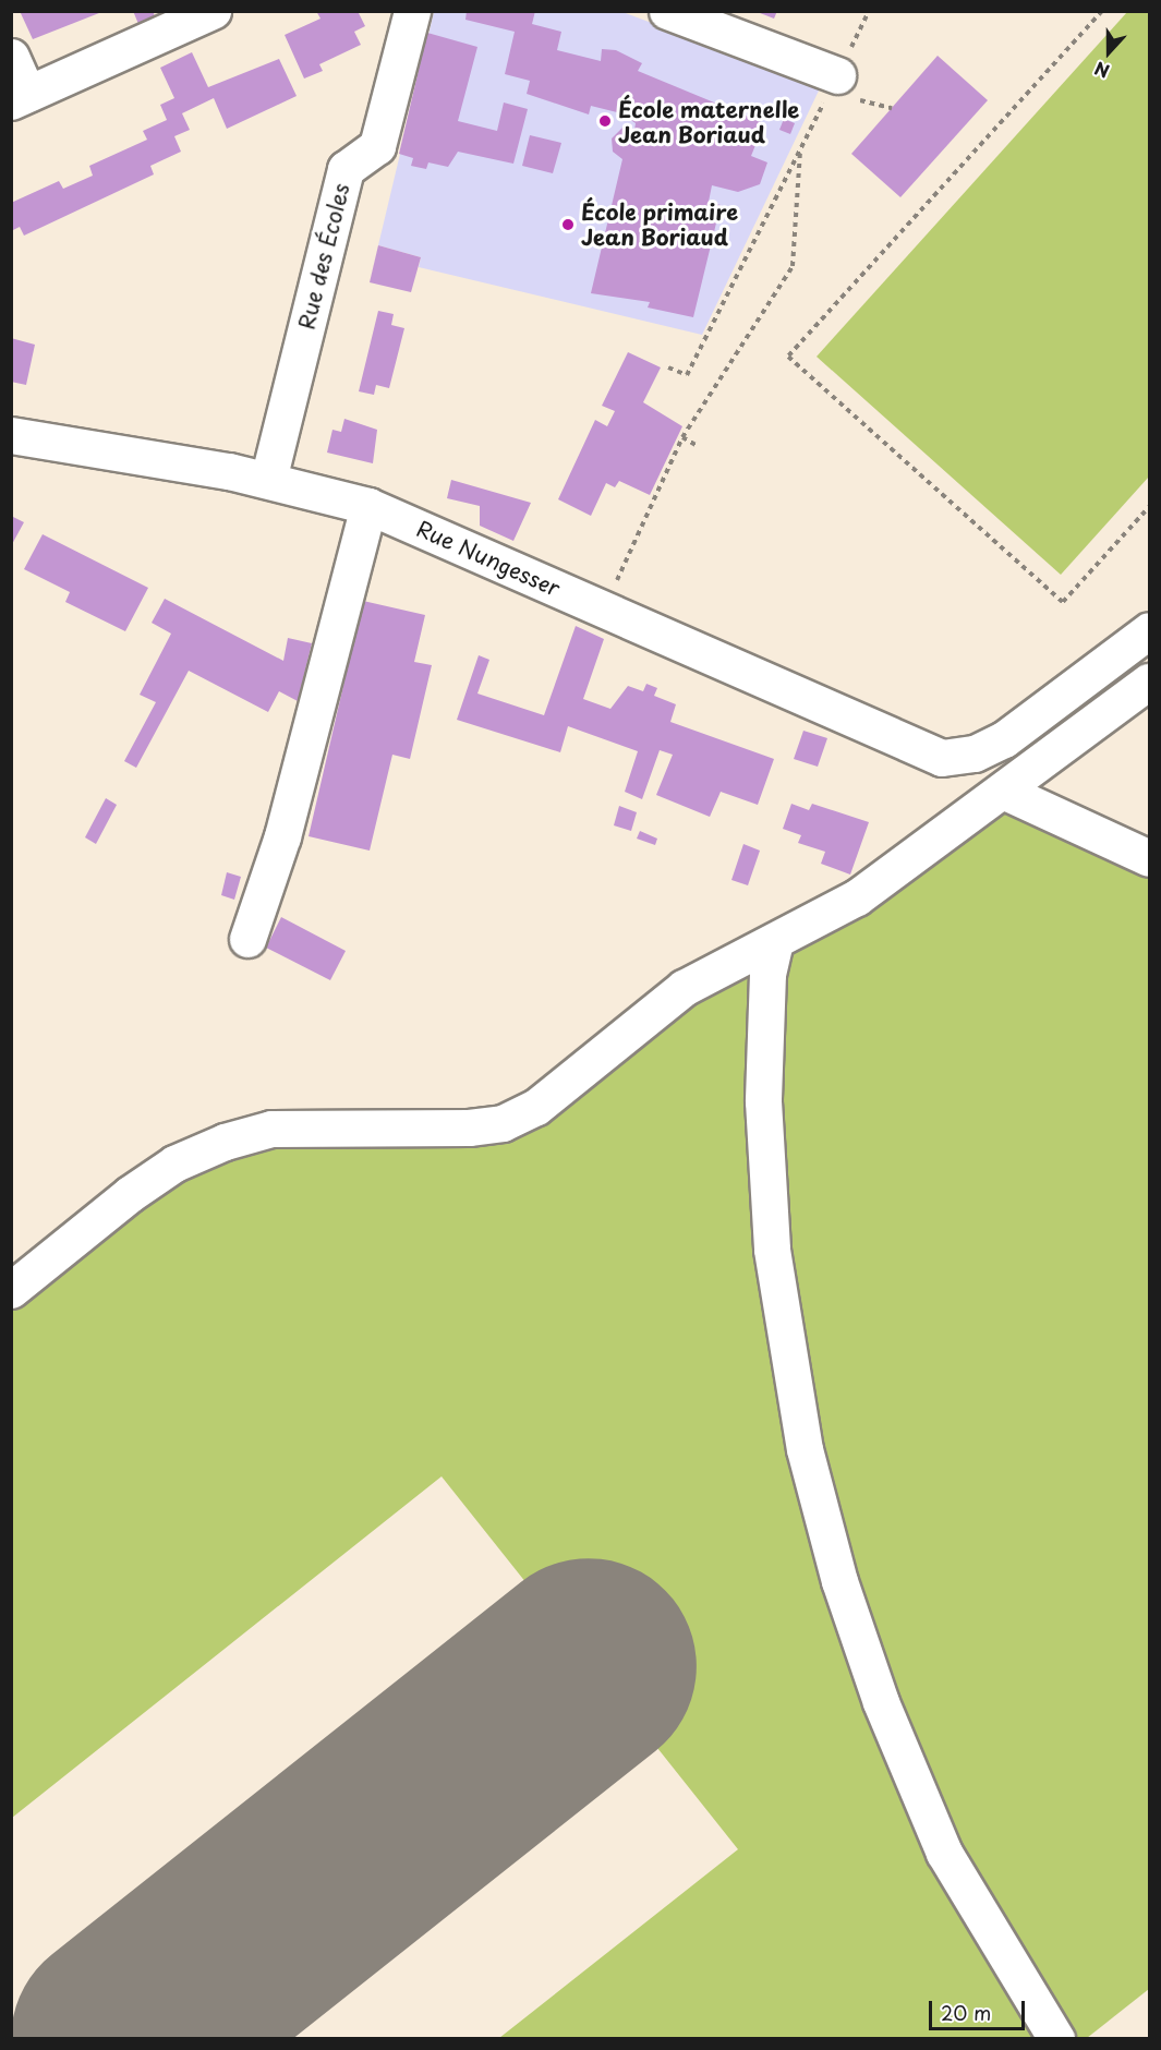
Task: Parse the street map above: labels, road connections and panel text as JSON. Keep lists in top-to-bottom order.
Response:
{
  "streets": {
    "street": ["Rue des Écoles", "Rue Nungesser"]
  },
  "crossings": [
    ["Rue des Écoles", "Rue Nungesser"]
  ],
  "places": ["École maternelle Jean Boriaud", "École primaire Jean Boriaud"],
  "scale_bar": "20 m",
  "north": "bottom"
}
